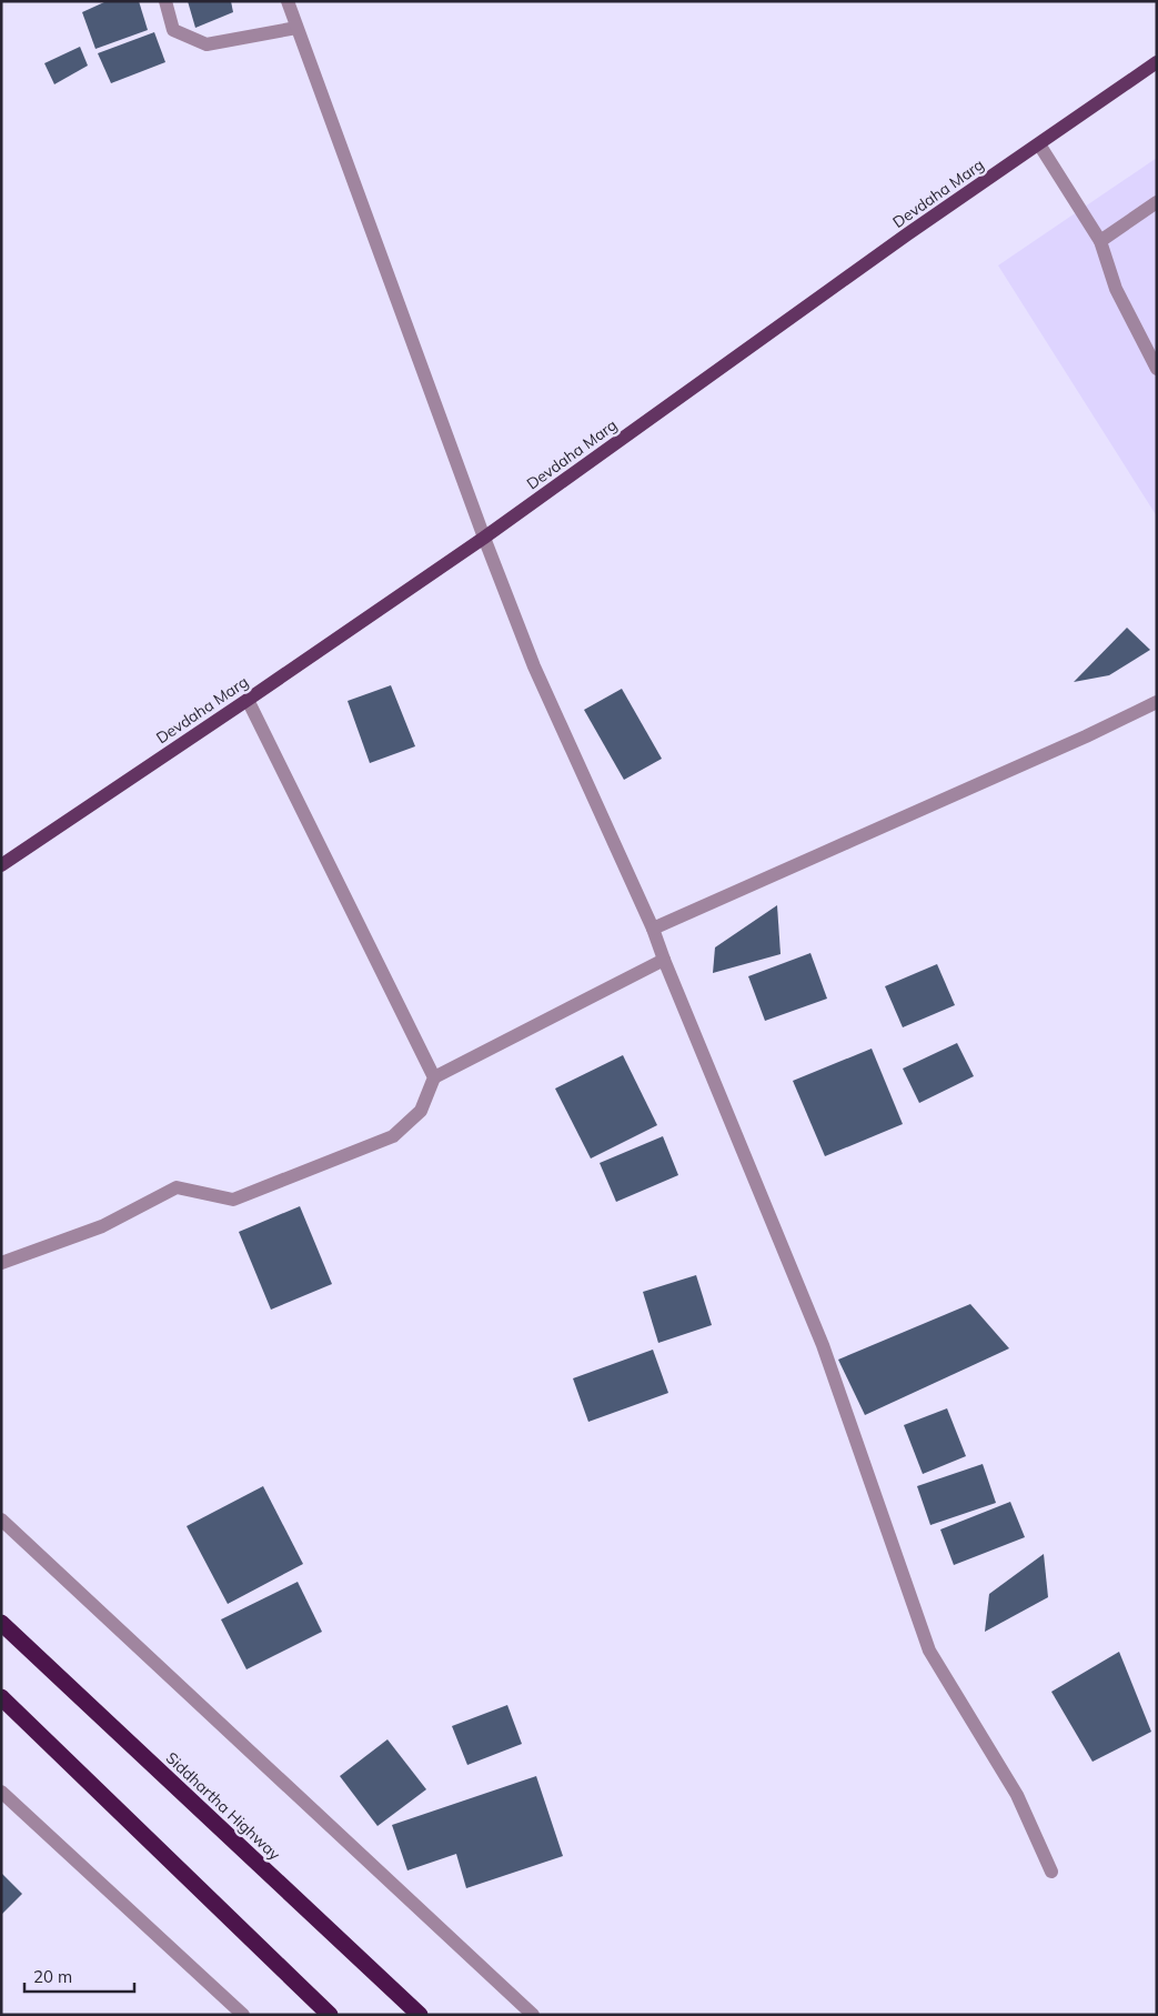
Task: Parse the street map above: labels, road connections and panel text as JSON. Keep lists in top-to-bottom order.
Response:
{
  "streets": {
    "highway": ["Siddhartha Highway"],
    "main road": ["Devdaha Marg"]
  },
  "scale_bar": "20 m"
}
